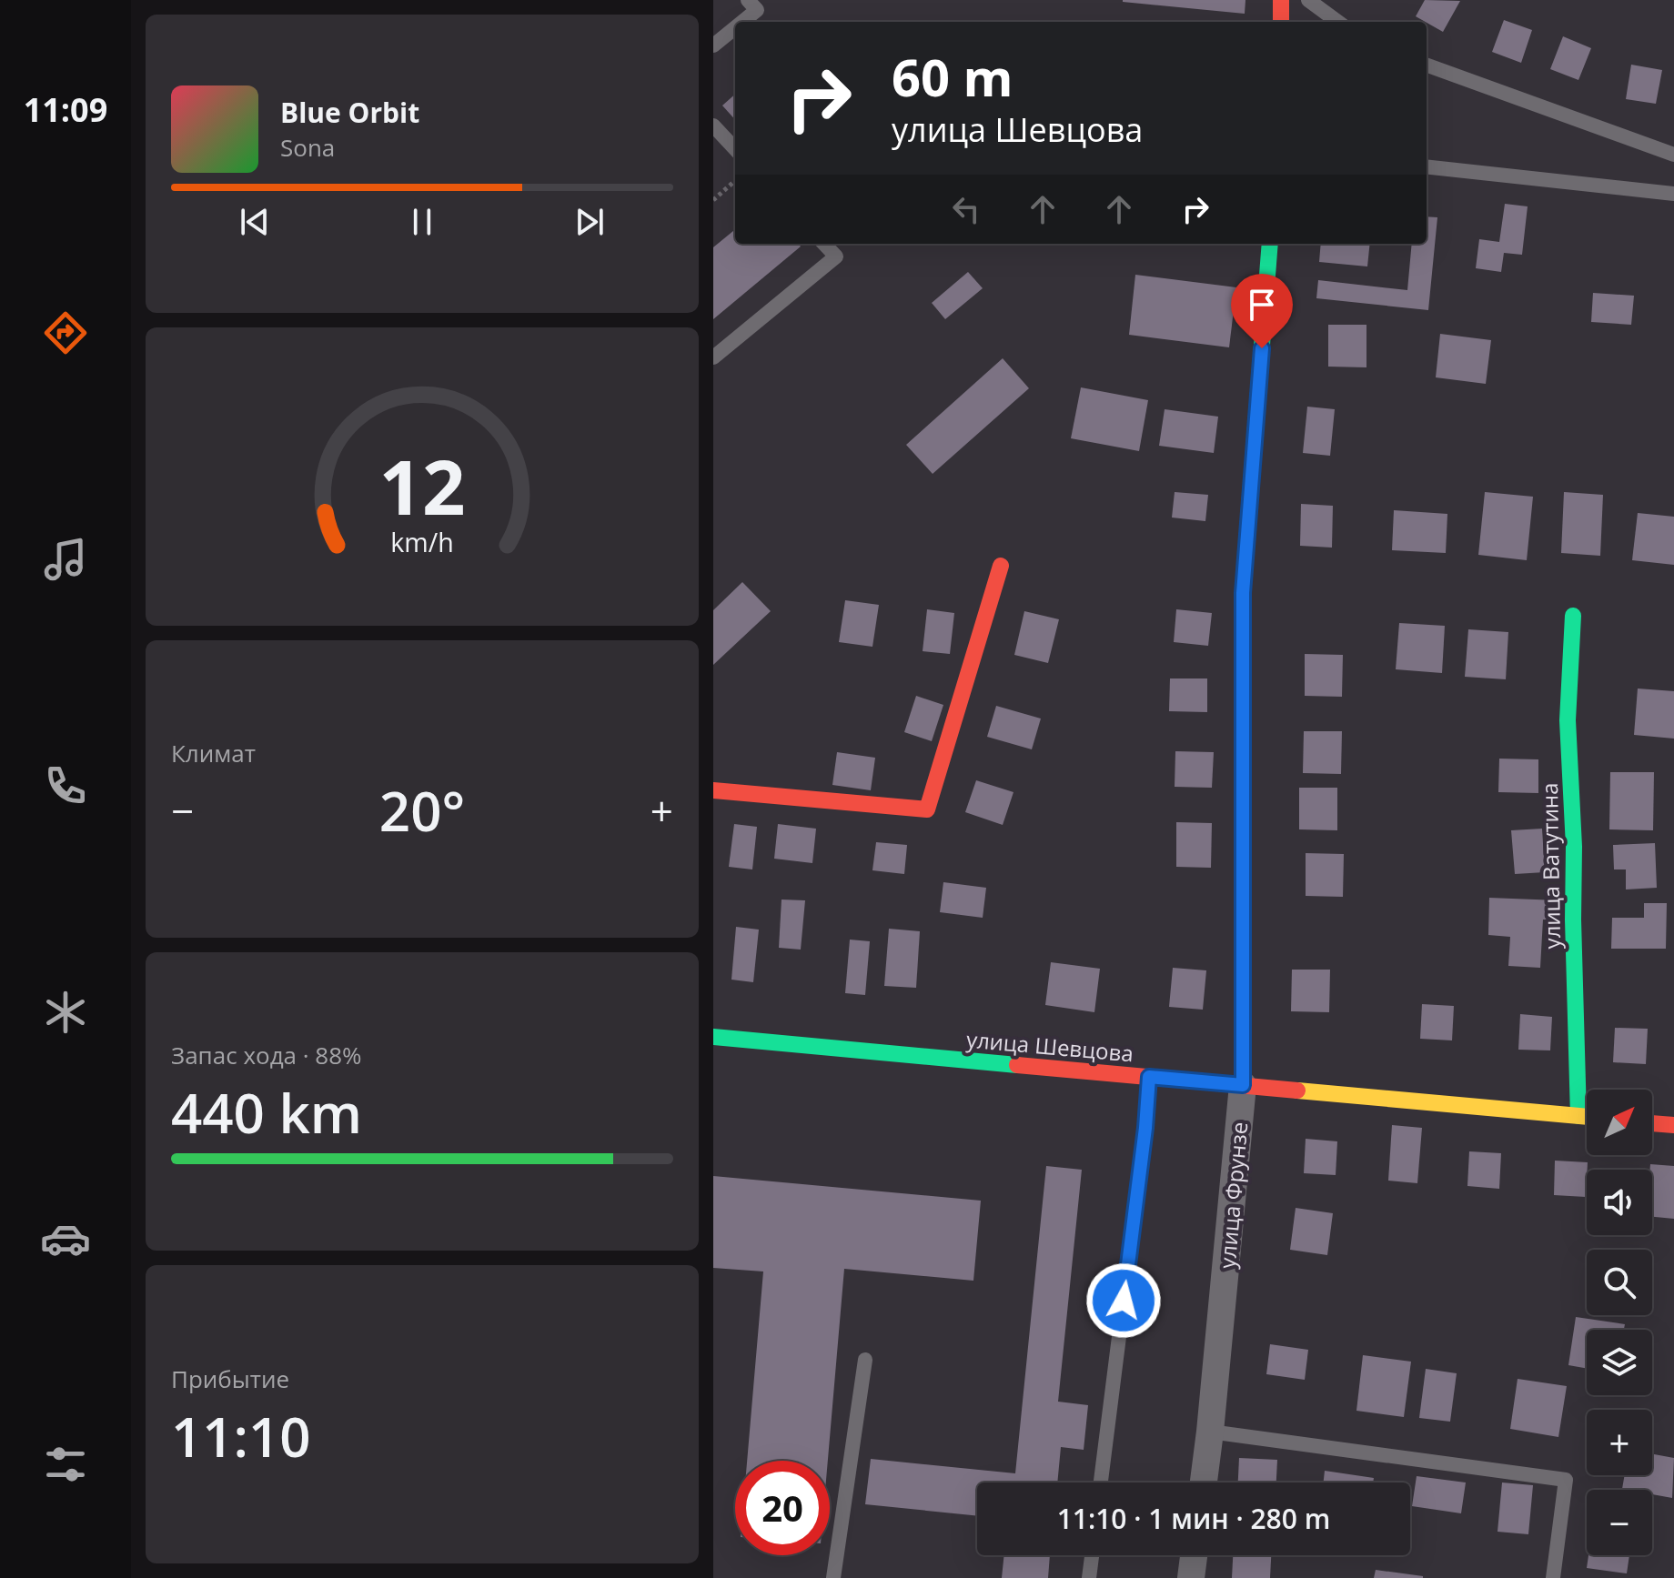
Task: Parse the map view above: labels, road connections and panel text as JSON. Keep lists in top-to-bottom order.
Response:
{
  "streets": {
    "street": ["улица Ватутина", "улица Шевцова", "улица Фрунзе"]
  },
  "crossings": [
    ["улица Ватутина", "улица Шевцова"],
    ["улица Шевцова", "улица Фрунзе"]
  ],
  "north": "top right",
  "page": {
    "tabs": "11:09",
    "turn": ["60 m", "улица Шевцова"],
    "song": ["Blue Orbit", "Sona"],
    "tile": [
      "Климат",
      ["Запас хода · 88%", "440 km"],
      ["Прибытие", "11:10"]
    ],
    "heat": ["−", "20°", "+"],
    "map_buttons": ["+", "−"],
    "limit": "20",
    "trip": "11:10 · 1 мин · 280 m",
    "gauge": ["12", "km/h"]
  }
}
